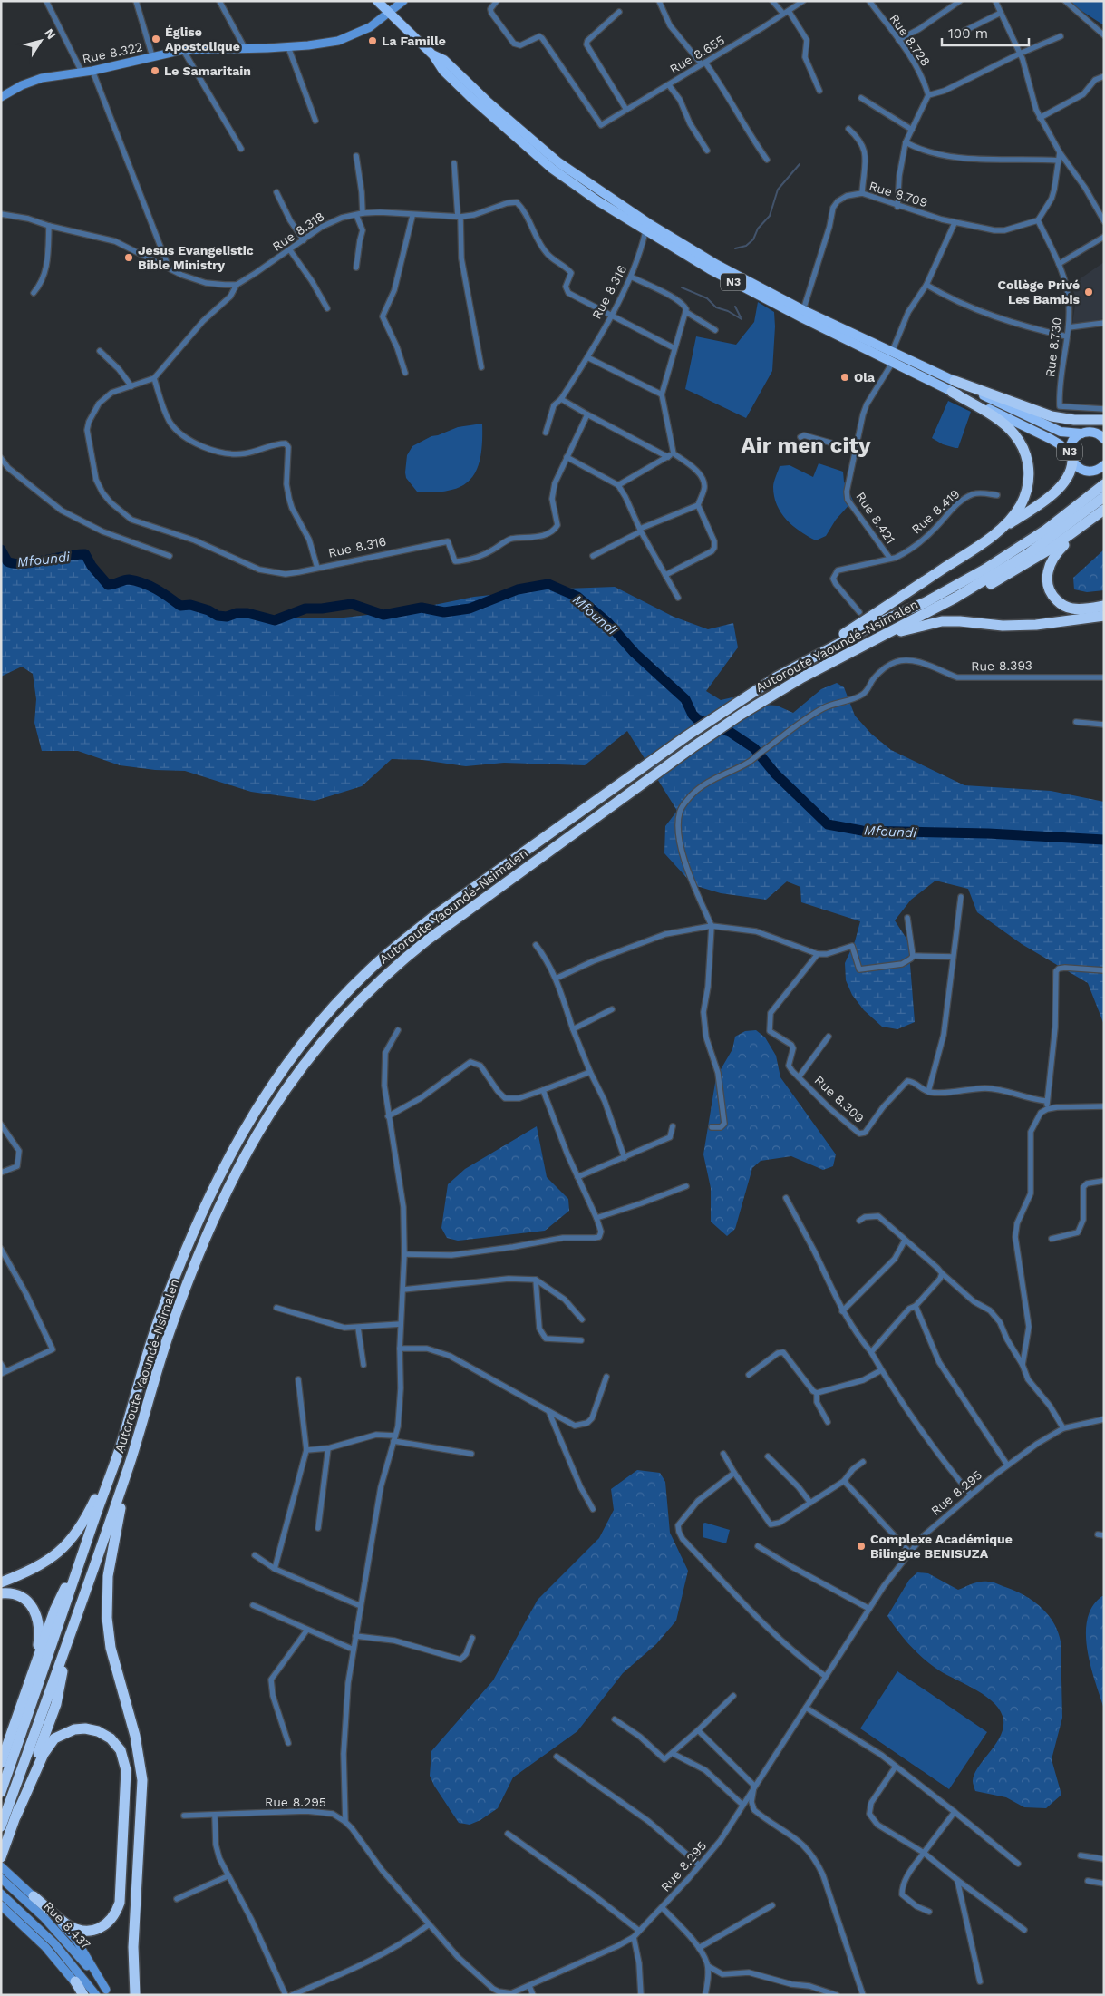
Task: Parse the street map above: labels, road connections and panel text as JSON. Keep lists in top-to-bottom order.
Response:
{
  "streets": {
    "highway": ["N3", "Autoroute Yaoundé-Nsimalen"],
    "main road": ["Rue 8.322", "Rue 8.437"],
    "street": [
      "Rue 8.728",
      "Rue 8.655",
      "Rue 8.709",
      "Rue 8.318",
      "Rue 8.316",
      "Rue 8.730",
      "Rue 8.419",
      "Rue 8.421",
      "Rue 8.393",
      "Rue 8.309",
      "Rue 8.295"
    ]
  },
  "crossings": [
    ["Rue 8.322", "N3"],
    ["Rue 8.709", "N3"],
    ["Rue 8.709", "Rue 8.730"],
    ["Rue 8.318", "Rue 8.316"],
    ["N3", "Rue 8.316"],
    ["N3", "Rue 8.421"],
    ["Rue 8.419", "Rue 8.421"]
  ],
  "districts": ["Air men city"],
  "water": ["Mfoundi"],
  "places": [
    "Église Apostolique",
    "La Famille",
    "Le Samaritain",
    "Jesus Evangelistic Bible Ministry",
    "Collège Privé Les Bambis",
    "Ola",
    "Complexe Académique Bilingue BENISUZA"
  ],
  "scale_bar": "100 m",
  "north": "top right"
}
